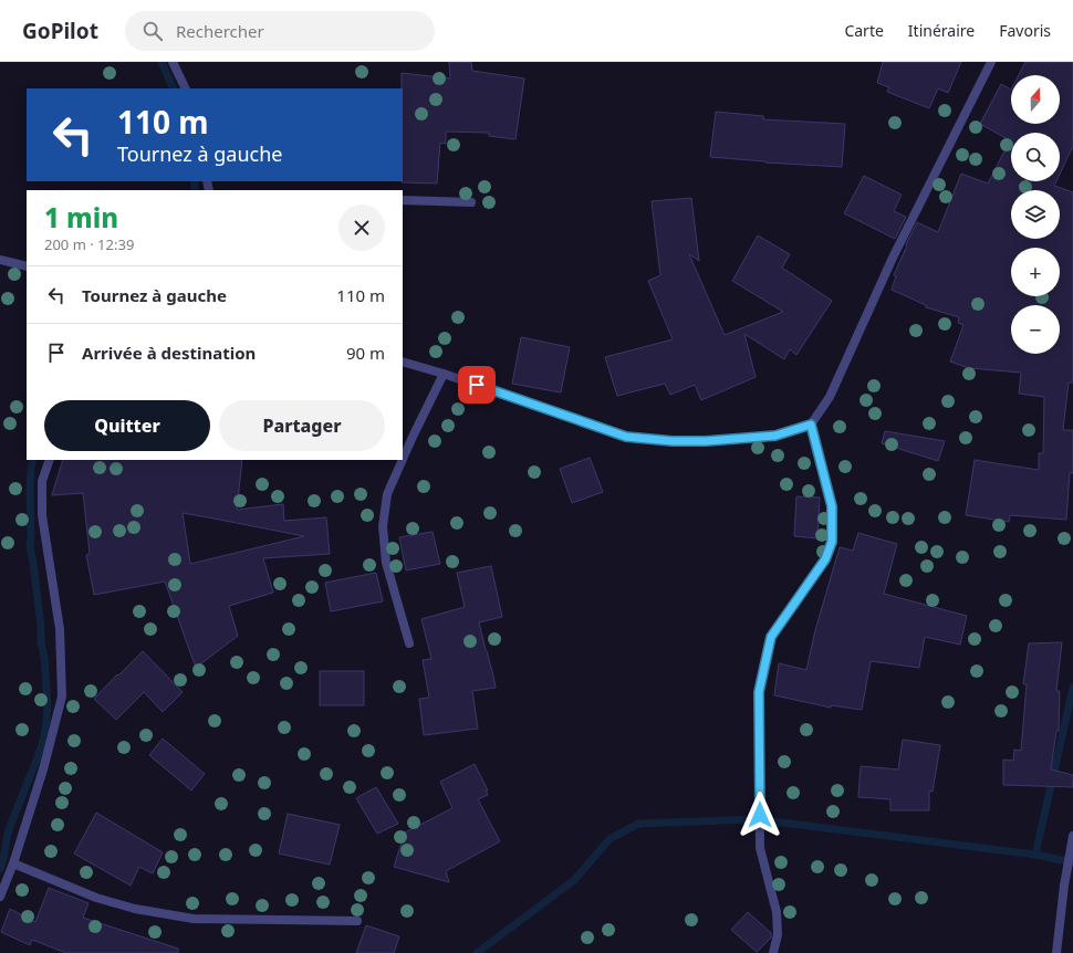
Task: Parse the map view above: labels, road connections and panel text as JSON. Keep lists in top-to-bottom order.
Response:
{
  "north": "top",
  "page": {
    "header": "GoPilot",
    "search": "Rechercher",
    "nav": ["Carte", "Itinéraire", "Favoris"],
    "map_buttons": ["+", "−"],
    "turn": ["110 m", "Tournez à gauche"],
    "heading": ["1 min", "200 m · 12:39"],
    "list": [
      {
        "name": "Tournez à gauche",
        "value": "110 m"
      },
      {
        "name": "Arrivée à destination",
        "value": "90 m"
      }
    ],
    "buttons": ["Quitter", "Partager"]
  }
}
